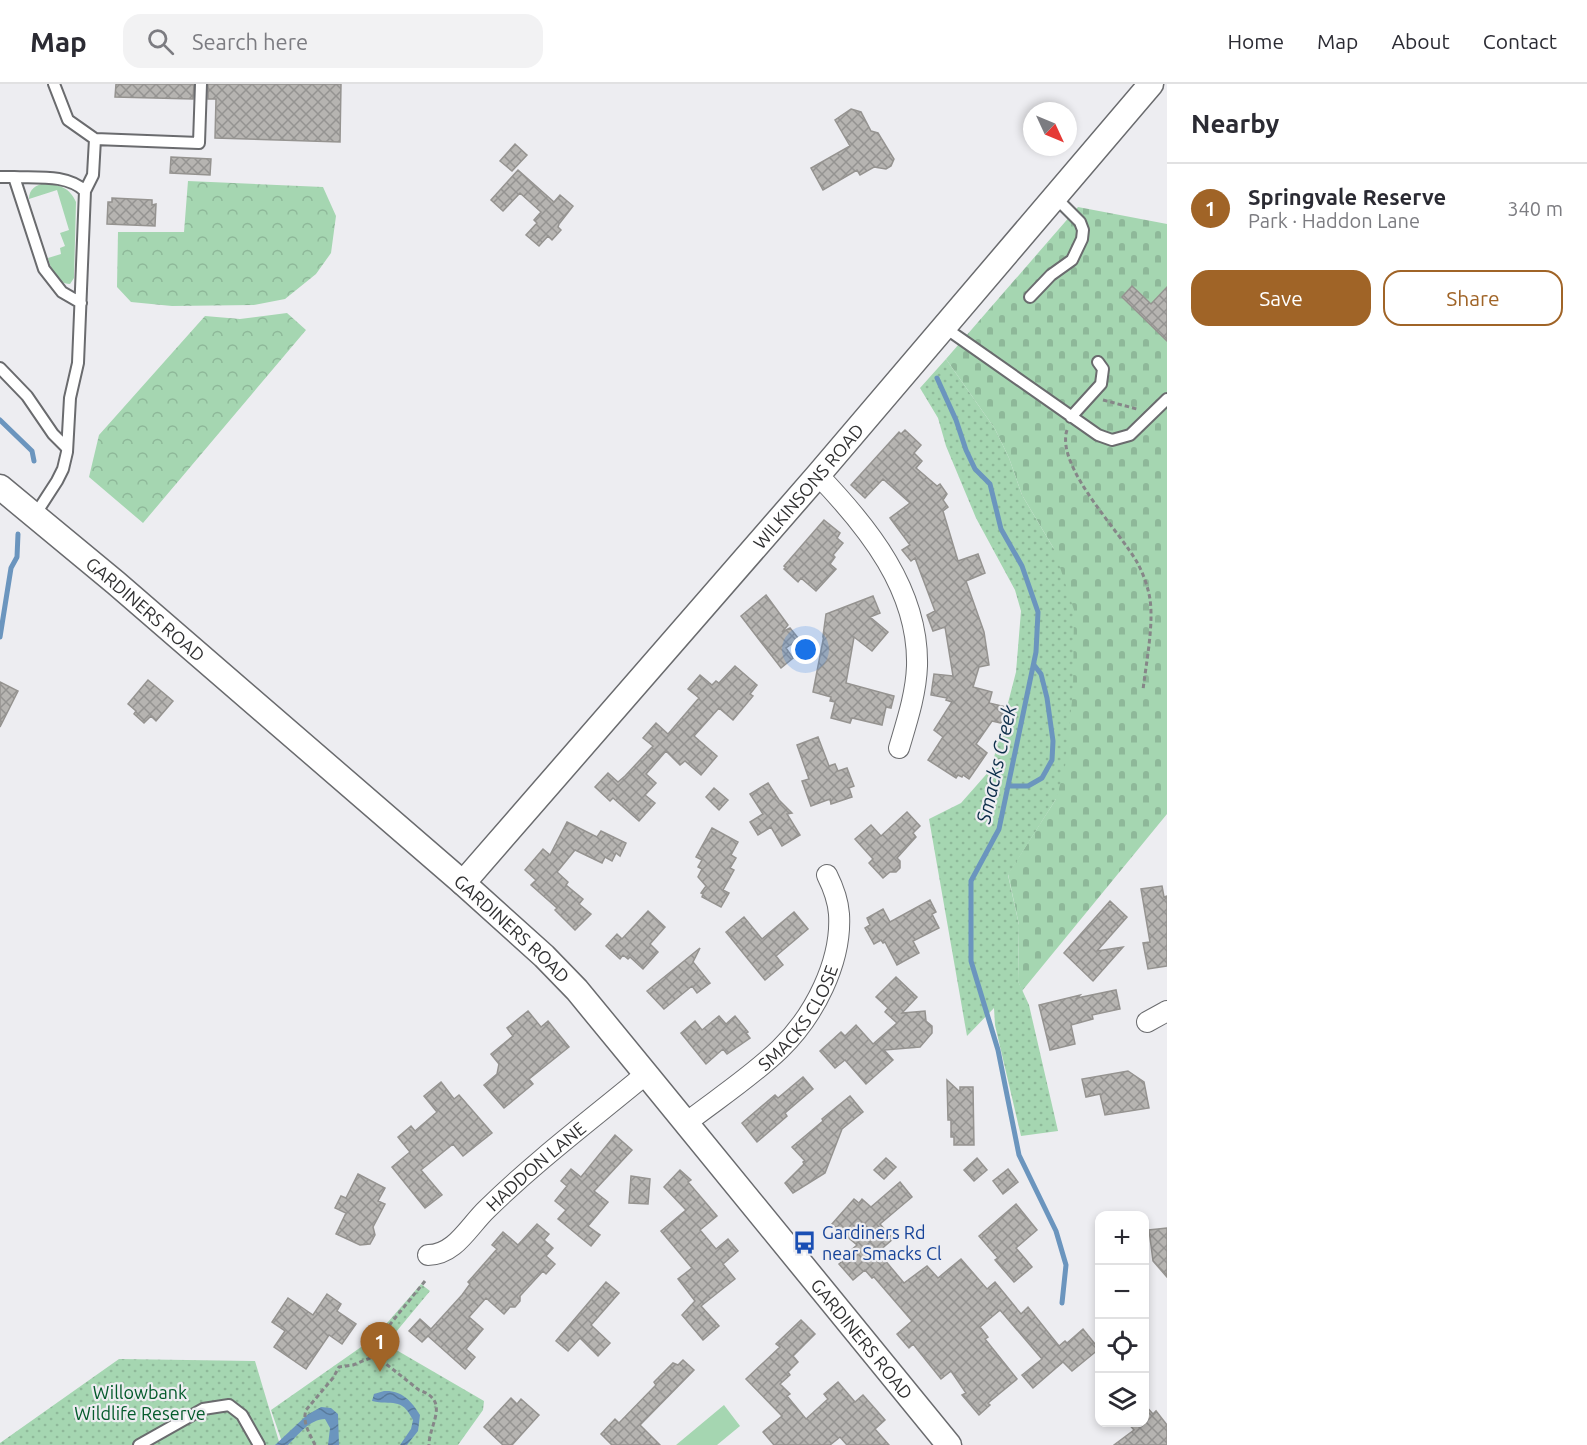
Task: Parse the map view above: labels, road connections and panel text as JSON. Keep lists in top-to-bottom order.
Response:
{
  "streets": {
    "street": [
      "WILKINSONS ROAD",
      "GARDINERS ROAD",
      "SMACKS CLOSE",
      "HADDON LANE"
    ]
  },
  "crossings": [
    ["WILKINSONS ROAD", "GARDINERS ROAD"],
    ["GARDINERS ROAD", "SMACKS CLOSE"],
    ["GARDINERS ROAD", "HADDON LANE"]
  ],
  "water": ["Smacks Creek"],
  "parks": ["Willowbank Wildlife Reserve"],
  "places": {
    "bus stop": ["Gardiners Rd near Smacks Cl"]
  },
  "north": "bottom right",
  "page": {
    "header": "Map",
    "search": "Search here",
    "nav": [
      "Home",
      "Map",
      "About",
      "Contact"
    ],
    "heading": "Nearby",
    "list": [
      {
        "mark": "1",
        "name": "Springvale Reserve",
        "note": "Park · Haddon Lane",
        "value": "340 m"
      }
    ],
    "buttons": ["Save", "Share"],
    "map_buttons": ["+", "−"],
    "pins": "1"
  }
}
